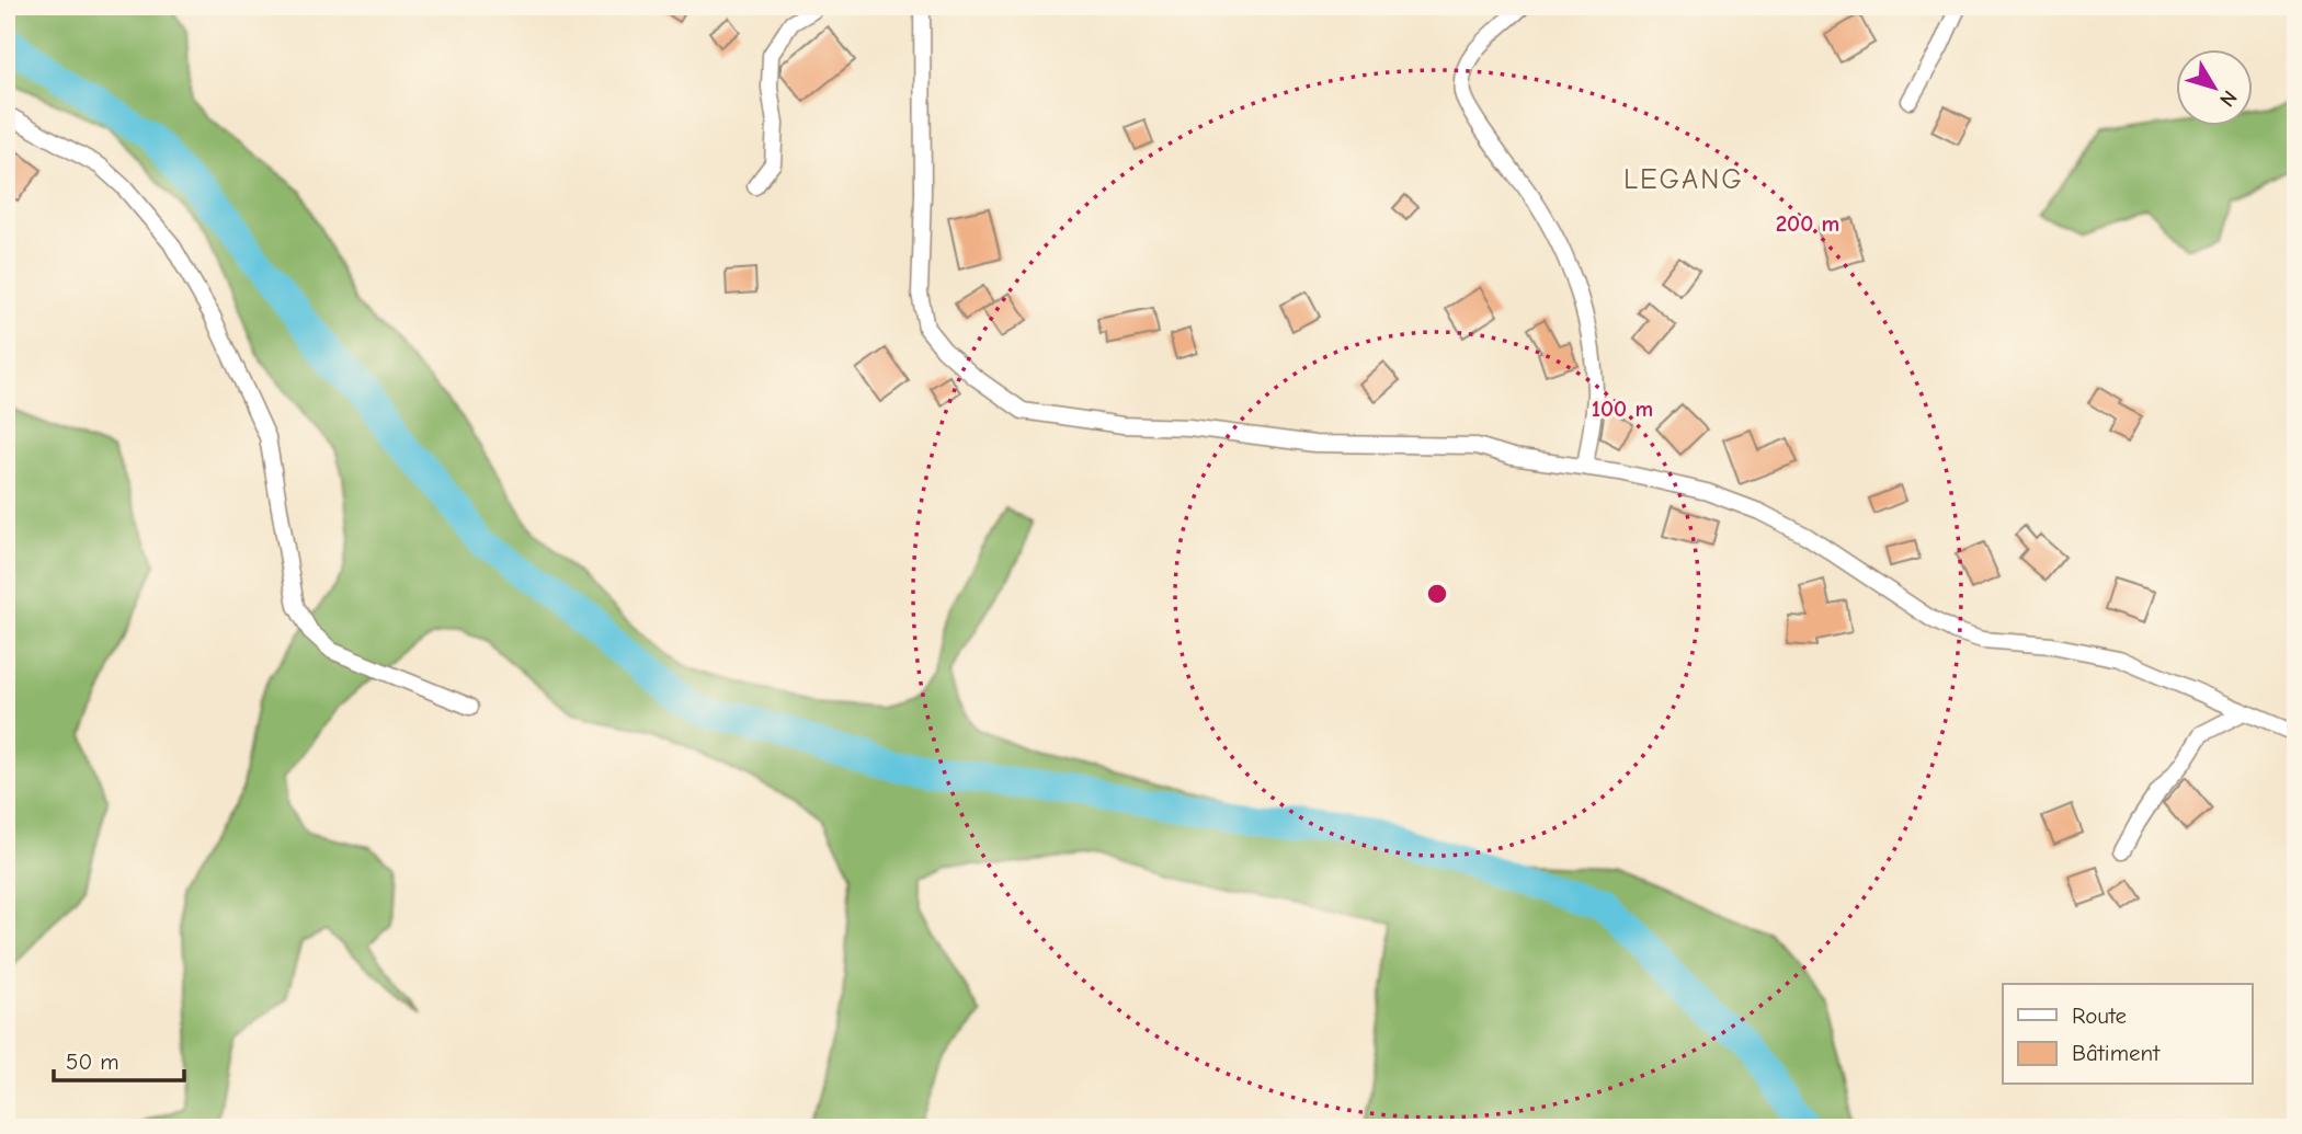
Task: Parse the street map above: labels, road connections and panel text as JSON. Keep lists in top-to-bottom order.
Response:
{
  "districts": ["LEGANG"],
  "legend": ["Route", "Bâtiment"],
  "scale_bar": "50 m",
  "north": "bottom right",
  "rings": ["200 m", "100 m"]
}
